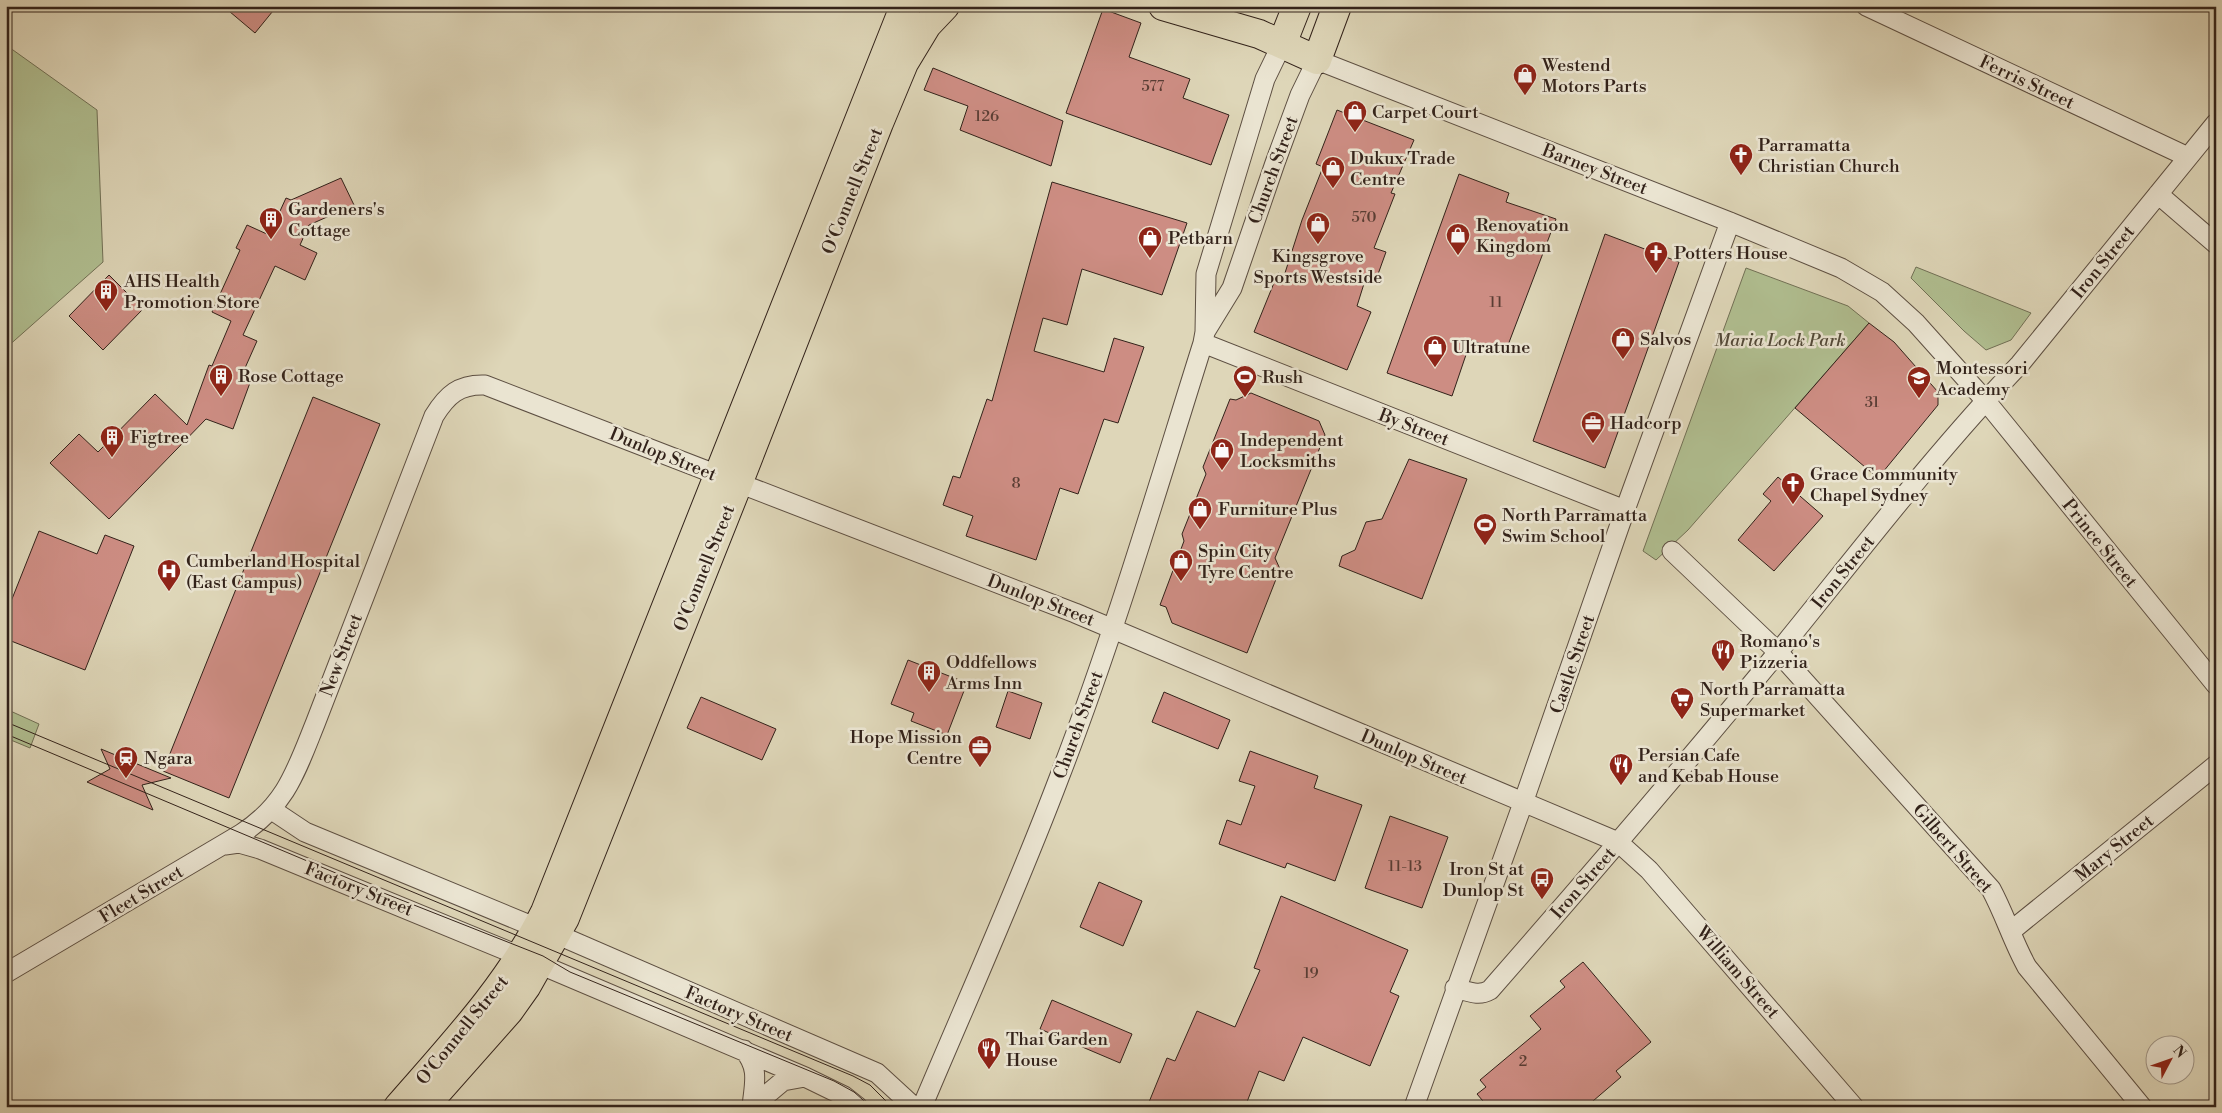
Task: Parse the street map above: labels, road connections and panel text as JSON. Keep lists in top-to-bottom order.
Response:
{
  "streets": {
    "main road": ["Barney Street", "Church Street", "O'Connell Street"],
    "street": [
      "Ferris Street",
      "Iron Street",
      "By Street",
      "Dunlop Street",
      "Prince Street",
      "New Street",
      "Castle Street",
      "Gilbert Street",
      "Mary Street",
      "Factory Street",
      "Fleet Street",
      "William Street"
    ]
  },
  "crossings": [
    ["Ferris Street", "Iron Street"],
    ["Barney Street", "Church Street"],
    ["Barney Street", "Iron Street"],
    ["Barney Street", "Prince Street"],
    ["Barney Street", "Castle Street"],
    ["Church Street", "By Street"],
    ["Church Street", "Dunlop Street"],
    ["O'Connell Street", "Dunlop Street"],
    ["O'Connell Street", "Factory Street"],
    ["Iron Street", "Dunlop Street"],
    ["Iron Street", "Prince Street"],
    ["Iron Street", "Castle Street"],
    ["Iron Street", "Gilbert Street"],
    ["Iron Street", "William Street"],
    ["By Street", "Castle Street"],
    ["Dunlop Street", "New Street"],
    ["Dunlop Street", "Castle Street"],
    ["Dunlop Street", "William Street"],
    ["New Street", "Factory Street"],
    ["New Street", "Fleet Street"],
    ["Gilbert Street", "Mary Street"],
    ["Factory Street", "Fleet Street"]
  ],
  "parks": ["Maria Lock Park"],
  "places": {
    "shop": [
      "Westend Motors Parts",
      "Carpet Court",
      "Dukux Trade Centre",
      "Kingsgrove Sports Westside",
      "Renovation Kingdom",
      "Petbarn",
      "Salvos",
      "Ultratune",
      "Independent Locksmiths",
      "Furniture Plus",
      "Spin City Tyre Centre"
    ],
    "church": ["Parramatta Christian Church", "Potters House", "Grace Community Chapel Sydney"],
    "building": [
      "Gardeners's Cottage",
      "AHS Health Promotion Store",
      "Rose Cottage",
      "Figtree",
      "Oddfellows Arms Inn"
    ],
    "sports": ["Rush", "North Parramatta Swim School"],
    "school or university": ["Montessori Academy"],
    "office": ["Hadcorp", "Hope Mission Centre"],
    "hospital": ["Cumberland Hospital (East Campus)"],
    "restaurant": ["Romano's Pizzeria", "Persian Cafe and Kebab House", "Thai Garden House"],
    "supermarket": ["North Parramatta Supermarket"],
    "station": ["Ngara"],
    "bus stop": ["Iron St at Dunlop St"]
  },
  "house_numbers": [
    "577",
    "126",
    "570",
    "11",
    "31",
    "8",
    "11-13",
    "19",
    "2"
  ],
  "north": "top right"
}
